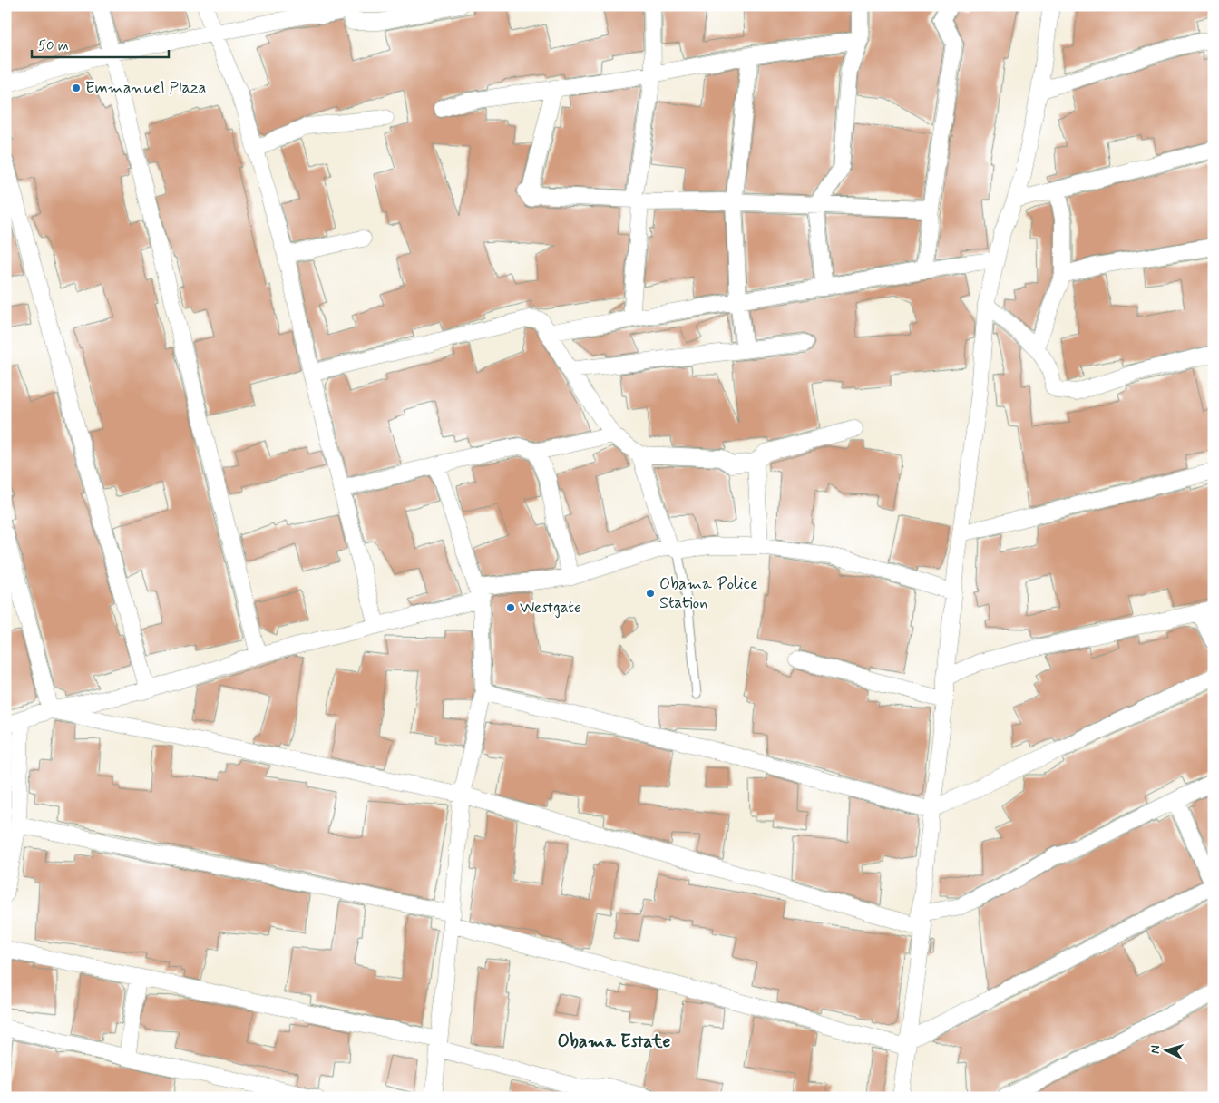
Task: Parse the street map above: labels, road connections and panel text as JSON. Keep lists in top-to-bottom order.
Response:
{
  "districts": ["Obama Estate"],
  "places": ["Emmanuel Plaza", "Obama Police Station", "Westgate"],
  "scale_bar": "50 m",
  "north": "left"
}
